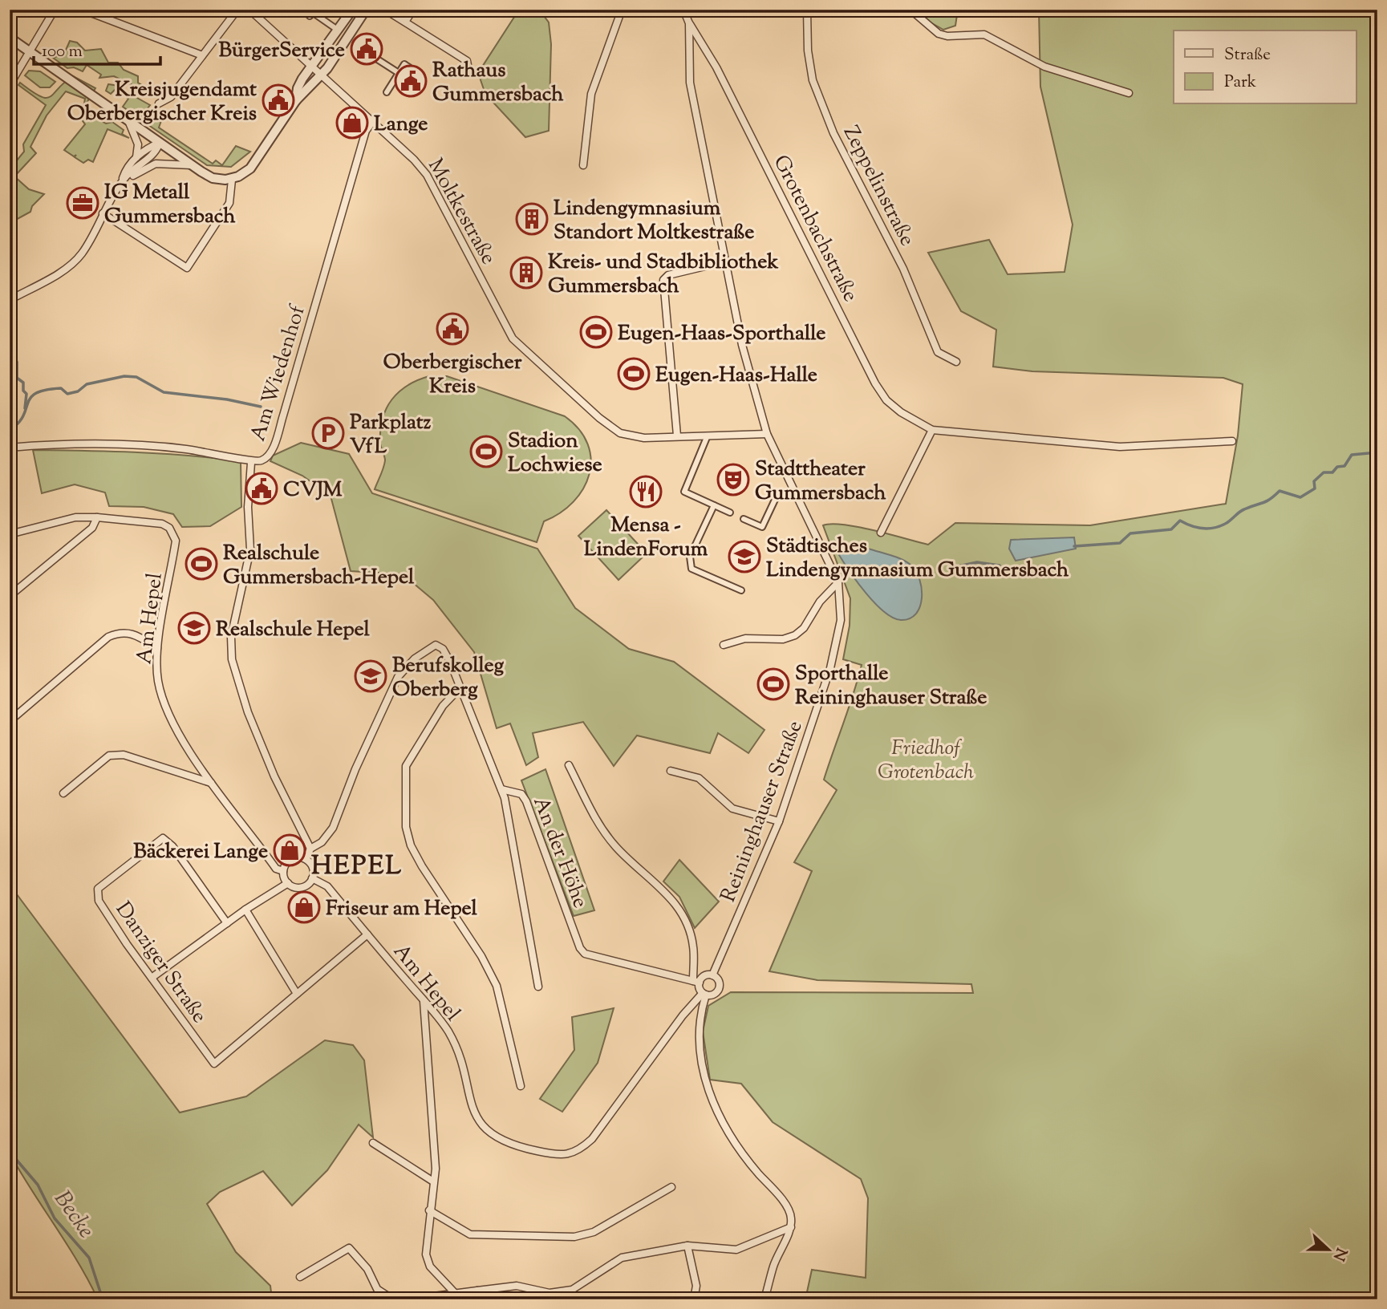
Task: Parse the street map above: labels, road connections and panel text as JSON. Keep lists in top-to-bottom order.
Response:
{
  "streets": {
    "street": [
      "Zeppelinstraße",
      "Moltkestraße",
      "Grotenbachstraße",
      "Am Wiedenhof",
      "Am Hepel",
      "Reininghauser Straße",
      "An der Höhe",
      "Danziger Straße"
    ]
  },
  "crossings": [
    ["Moltkestraße", "Am Wiedenhof"],
    ["Moltkestraße", "Reininghauser Straße"],
    ["Grotenbachstraße", "Reininghauser Straße"],
    ["Am Hepel", "Reininghauser Straße"],
    ["Am Hepel", "An der Höhe"],
    ["Reininghauser Straße", "An der Höhe"]
  ],
  "districts": ["HEPEL"],
  "water": ["Becke"],
  "parks": ["Friedhof Grotenbach"],
  "places": {
    "public building": [
      "BürgerService",
      "Rathaus Gummersbach",
      "Kreisjugendamt Oberbergischer Kreis",
      "Oberbergischer Kreis",
      "CVJM"
    ],
    "shop": ["Lange", "Bäckerei Lange", "Friseur am Hepel"],
    "office": ["IG Metall Gummersbach"],
    "building": ["Lindengymnasium Standort Moltkestraße", "Kreis- und Stadbibliothek Gummersbach"],
    "sports": [
      "Eugen-Haas-Sporthalle",
      "Eugen-Haas-Halle",
      "Stadion Lochwiese",
      "Realschule Gummersbach-Hepel",
      "Sporthalle Reininghauser Straße"
    ],
    "parking": ["Parkplatz VfL"],
    "theatre": ["Stadttheater Gummersbach"],
    "restaurant": ["Mensa - LindenForum"],
    "school or university": ["Städtisches Lindengymnasium Gummersbach", "Realschule Hepel", "Berufskolleg Oberberg"]
  },
  "legend": ["Straße", "Park"],
  "scale_bar": "100 m",
  "north": "right"
}
